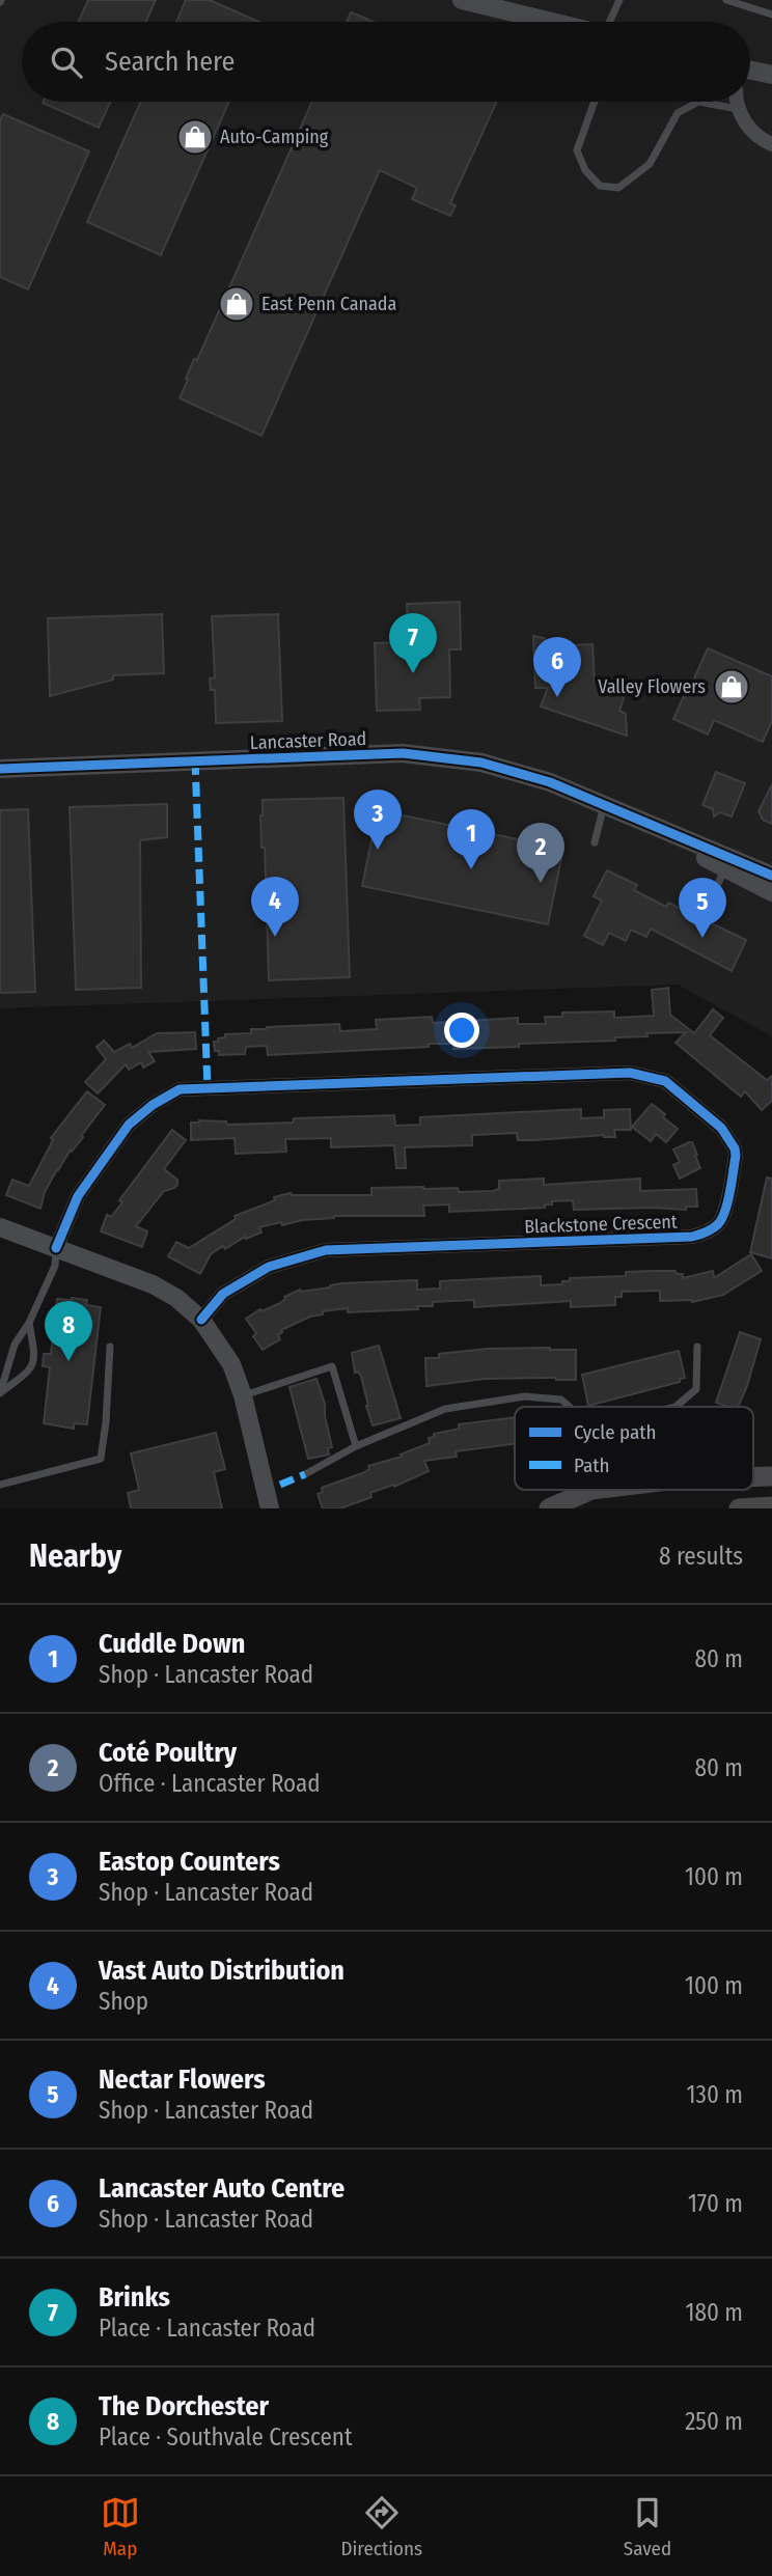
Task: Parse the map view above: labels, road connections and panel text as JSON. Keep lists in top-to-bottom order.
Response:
{
  "streets": {
    "street": ["Lancaster Road", "Blackstone Crescent"]
  },
  "places": {
    "shop": ["Auto-Camping", "East Penn Canada", "Valley Flowers"]
  },
  "legend": ["Cycle path", "Path"],
  "page": {
    "search": "Search here",
    "pins": [
      "7",
      "6",
      "3",
      "1",
      "2",
      "4",
      "5",
      "8"
    ],
    "heading": ["Nearby", "8 results"],
    "list": [
      {
        "mark": "1",
        "name": "Cuddle Down",
        "note": "Shop · Lancaster Road",
        "value": "80 m"
      },
      {
        "mark": "2",
        "name": "Coté Poultry",
        "note": "Office · Lancaster Road",
        "value": "80 m"
      },
      {
        "mark": "3",
        "name": "Eastop Counters",
        "note": "Shop · Lancaster Road",
        "value": "100 m"
      },
      {
        "mark": "4",
        "name": "Vast Auto Distribution",
        "note": "Shop",
        "value": "100 m"
      },
      {
        "mark": "5",
        "name": "Nectar Flowers",
        "note": "Shop · Lancaster Road",
        "value": "130 m"
      },
      {
        "mark": "6",
        "name": "Lancaster Auto Centre",
        "note": "Shop · Lancaster Road",
        "value": "170 m"
      },
      {
        "mark": "7",
        "name": "Brinks",
        "note": "Place · Lancaster Road",
        "value": "180 m"
      },
      {
        "mark": "8",
        "name": "The Dorchester",
        "note": "Place · Southvale Crescent",
        "value": "250 m"
      }
    ],
    "nav": ["Map", "Directions", "Saved"]
  }
}
